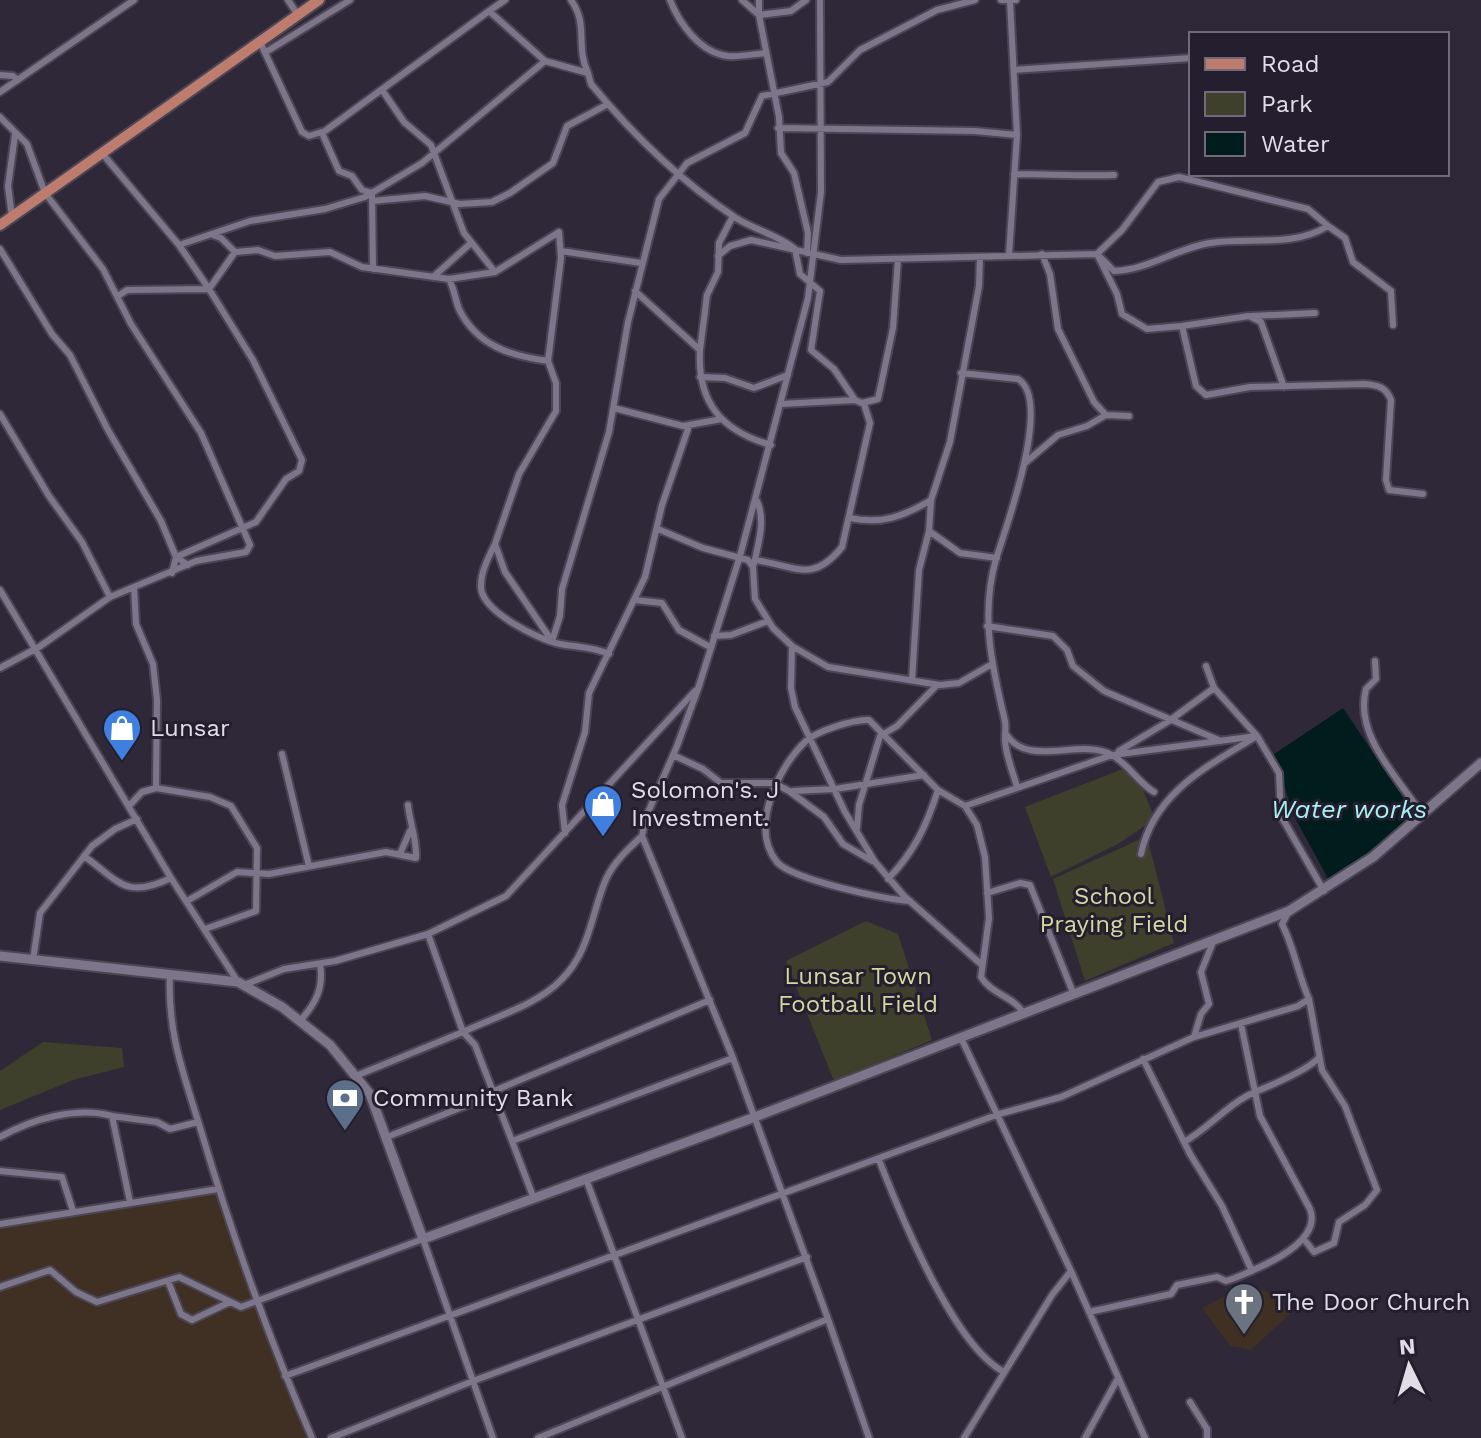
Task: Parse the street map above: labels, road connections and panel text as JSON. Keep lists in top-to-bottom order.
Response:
{
  "water": ["Water works"],
  "parks": ["School Praying Field", "Lunsar Town Football Field"],
  "places": {
    "shop": ["Lunsar", "Solomon's. J Investment."],
    "bank": ["Community Bank"],
    "church": ["The Door Church"]
  },
  "legend": ["Road", "Park", "Water"],
  "north": "top"
}
